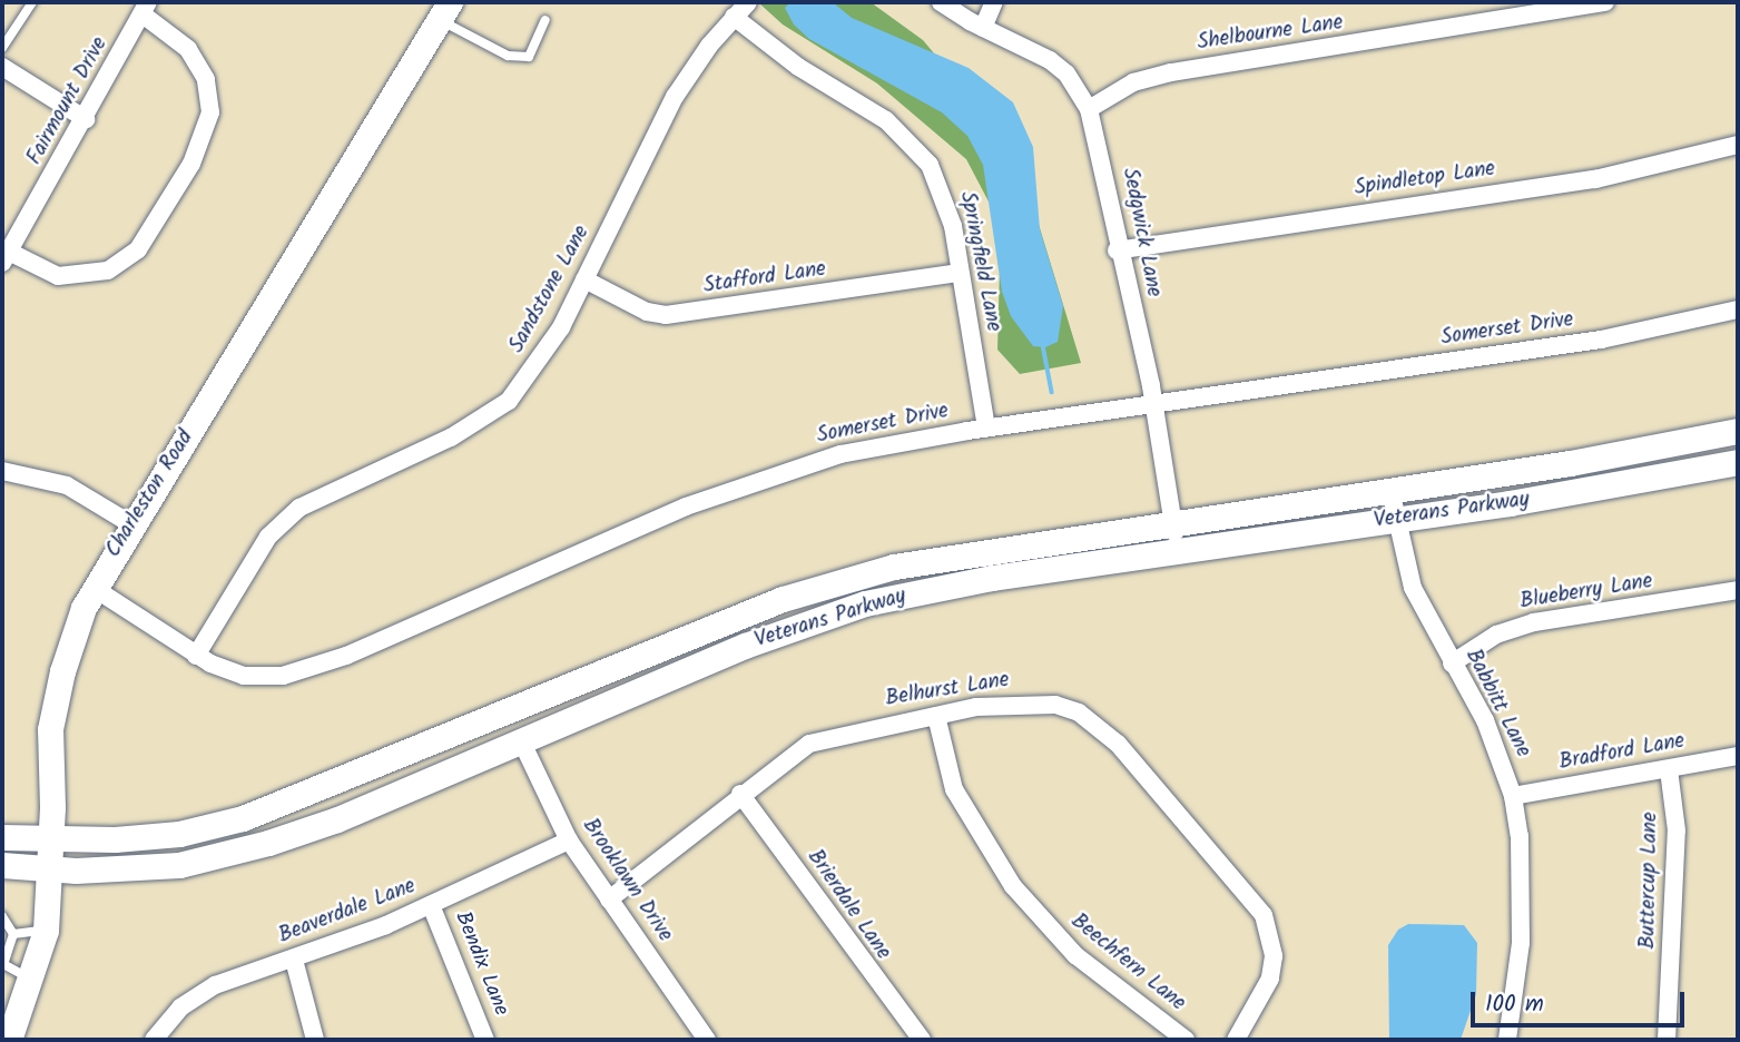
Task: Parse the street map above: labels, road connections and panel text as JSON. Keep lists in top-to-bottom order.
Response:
{
  "streets": {
    "main road": ["Charleston Road", "Veterans Parkway"],
    "street": [
      "Shelbourne Lane",
      "Fairmount Drive",
      "Spindletop Lane",
      "Sedgwick Lane",
      "Springfield Lane",
      "Stafford Lane",
      "Sandstone Lane",
      "Somerset Drive",
      "Blueberry Lane",
      "Belhurst Lane",
      "Babbitt Lane",
      "Bradford Lane",
      "Brooklawn Drive",
      "Buttercup Lane",
      "Brierdale Lane",
      "Beaverdale Lane",
      "Beechfern Lane",
      "Bendix Lane"
    ]
  },
  "crossings": [
    ["Shelbourne Lane", "Sedgwick Lane"],
    ["Spindletop Lane", "Sedgwick Lane"],
    ["Sedgwick Lane", "Somerset Drive"],
    ["Sedgwick Lane", "Veterans Parkway"],
    ["Springfield Lane", "Stafford Lane"],
    ["Springfield Lane", "Sandstone Lane"],
    ["Springfield Lane", "Somerset Drive"],
    ["Stafford Lane", "Sandstone Lane"],
    ["Sandstone Lane", "Somerset Drive"],
    ["Somerset Drive", "Charleston Road"],
    ["Charleston Road", "Veterans Parkway"],
    ["Veterans Parkway", "Babbitt Lane"],
    ["Veterans Parkway", "Brooklawn Drive"],
    ["Blueberry Lane", "Babbitt Lane"],
    ["Belhurst Lane", "Brooklawn Drive"],
    ["Belhurst Lane", "Brierdale Lane"],
    ["Belhurst Lane", "Beechfern Lane"],
    ["Babbitt Lane", "Bradford Lane"],
    ["Bradford Lane", "Buttercup Lane"],
    ["Brooklawn Drive", "Beaverdale Lane"],
    ["Beaverdale Lane", "Bendix Lane"]
  ],
  "scale_bar": "100 m"
}
